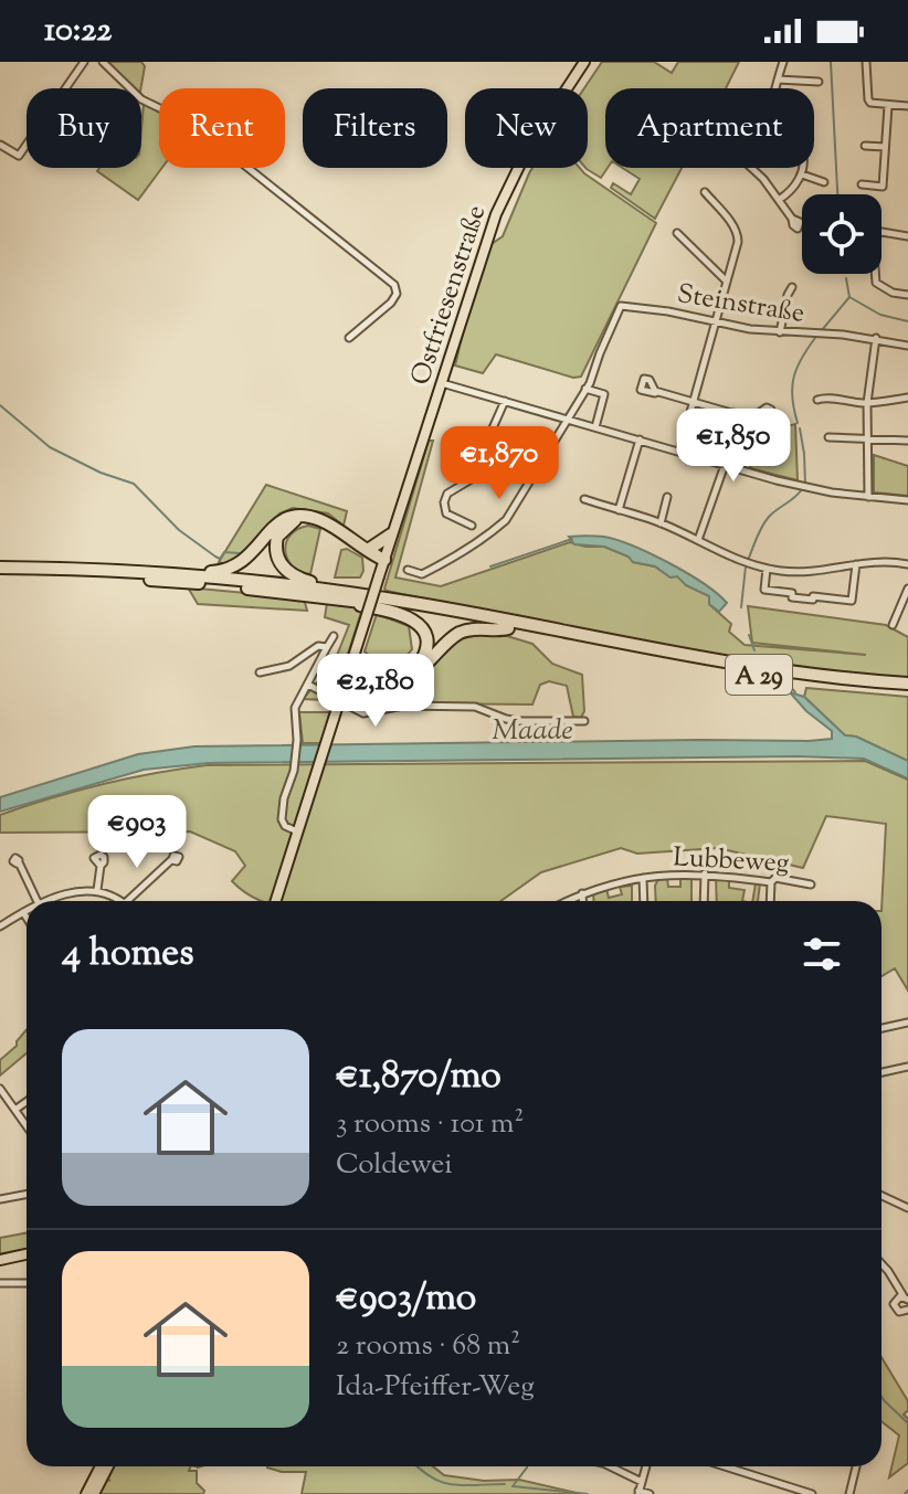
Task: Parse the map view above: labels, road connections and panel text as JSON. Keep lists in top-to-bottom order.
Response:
{
  "streets": {
    "highway": ["A 29"],
    "main road": ["Ostfriesenstraße"],
    "street": ["Steinstraße", "Lubbeweg"]
  },
  "water": ["Maade"],
  "page": {
    "status": "10:22",
    "chip": [
      "Buy",
      "Rent",
      "Filters",
      "New",
      "Apartment"
    ],
    "price": [
      "€1,850",
      "€1,870",
      "€2,180",
      "€903"
    ],
    "heading": "4 homes",
    "list": [
      {
        "name": "€1,870/mo",
        "note": "3 rooms · 101 m² · Coldewei"
      },
      {
        "name": "€903/mo",
        "note": "2 rooms · 68 m² · Ida-Pfeiffer-Weg"
      }
    ]
  }
}
